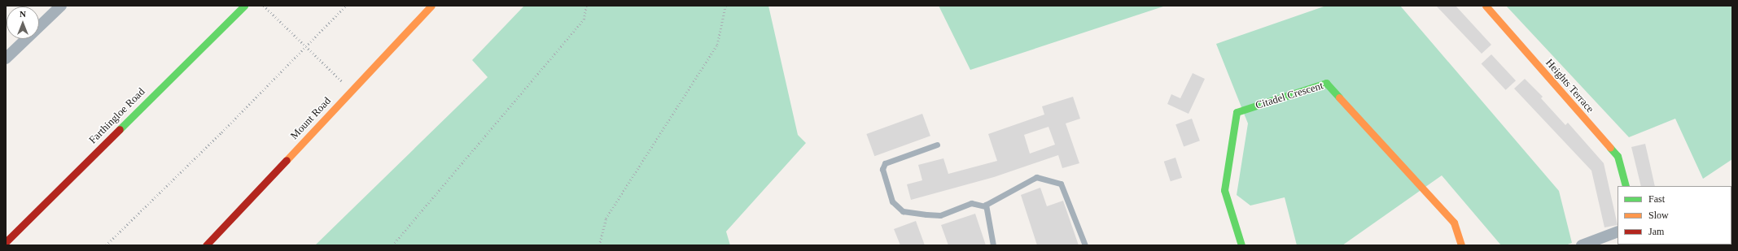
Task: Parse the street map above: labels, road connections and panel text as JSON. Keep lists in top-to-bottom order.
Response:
{
  "streets": {
    "street": [
      "Heights Terrace",
      "Citadel Crescent",
      "Farthingloe Road",
      "Mount Road"
    ]
  },
  "legend": ["Fast", "Slow", "Jam"],
  "north": "top"
}
